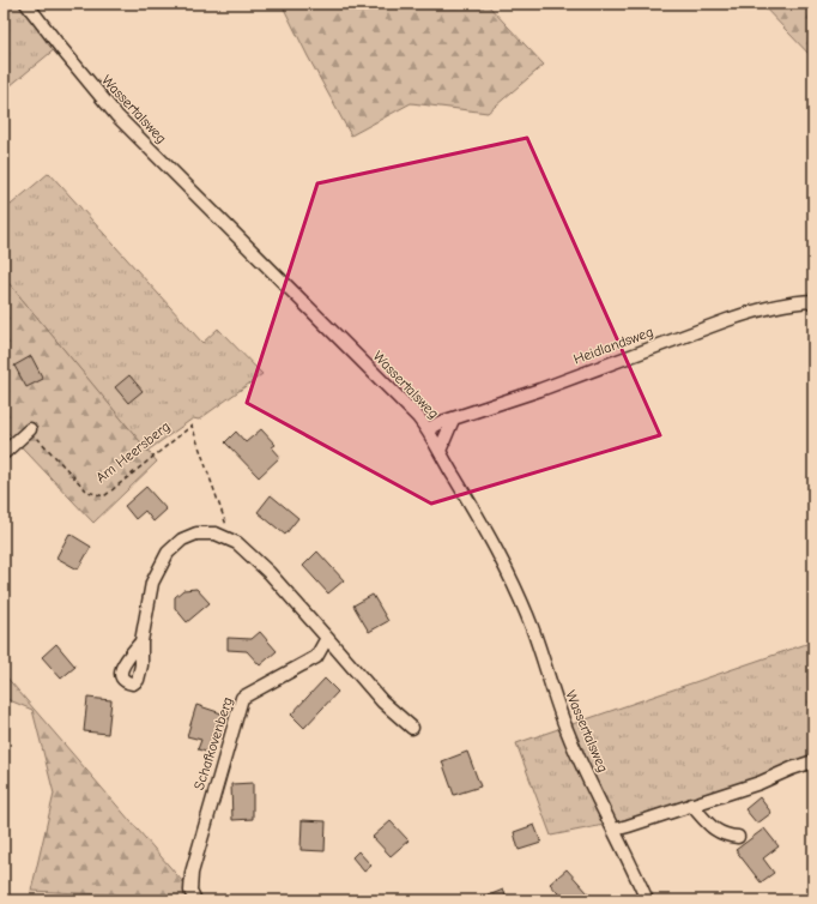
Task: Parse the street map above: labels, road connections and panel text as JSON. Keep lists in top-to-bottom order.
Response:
{
  "streets": {
    "street": ["Wassertalsweg", "Heidlandsweg", "Schafkovenberg"],
    "path": ["Am Heersberg"]
  },
  "crossings": [
    ["Wassertalsweg", "Heidlandsweg"]
  ]
}
